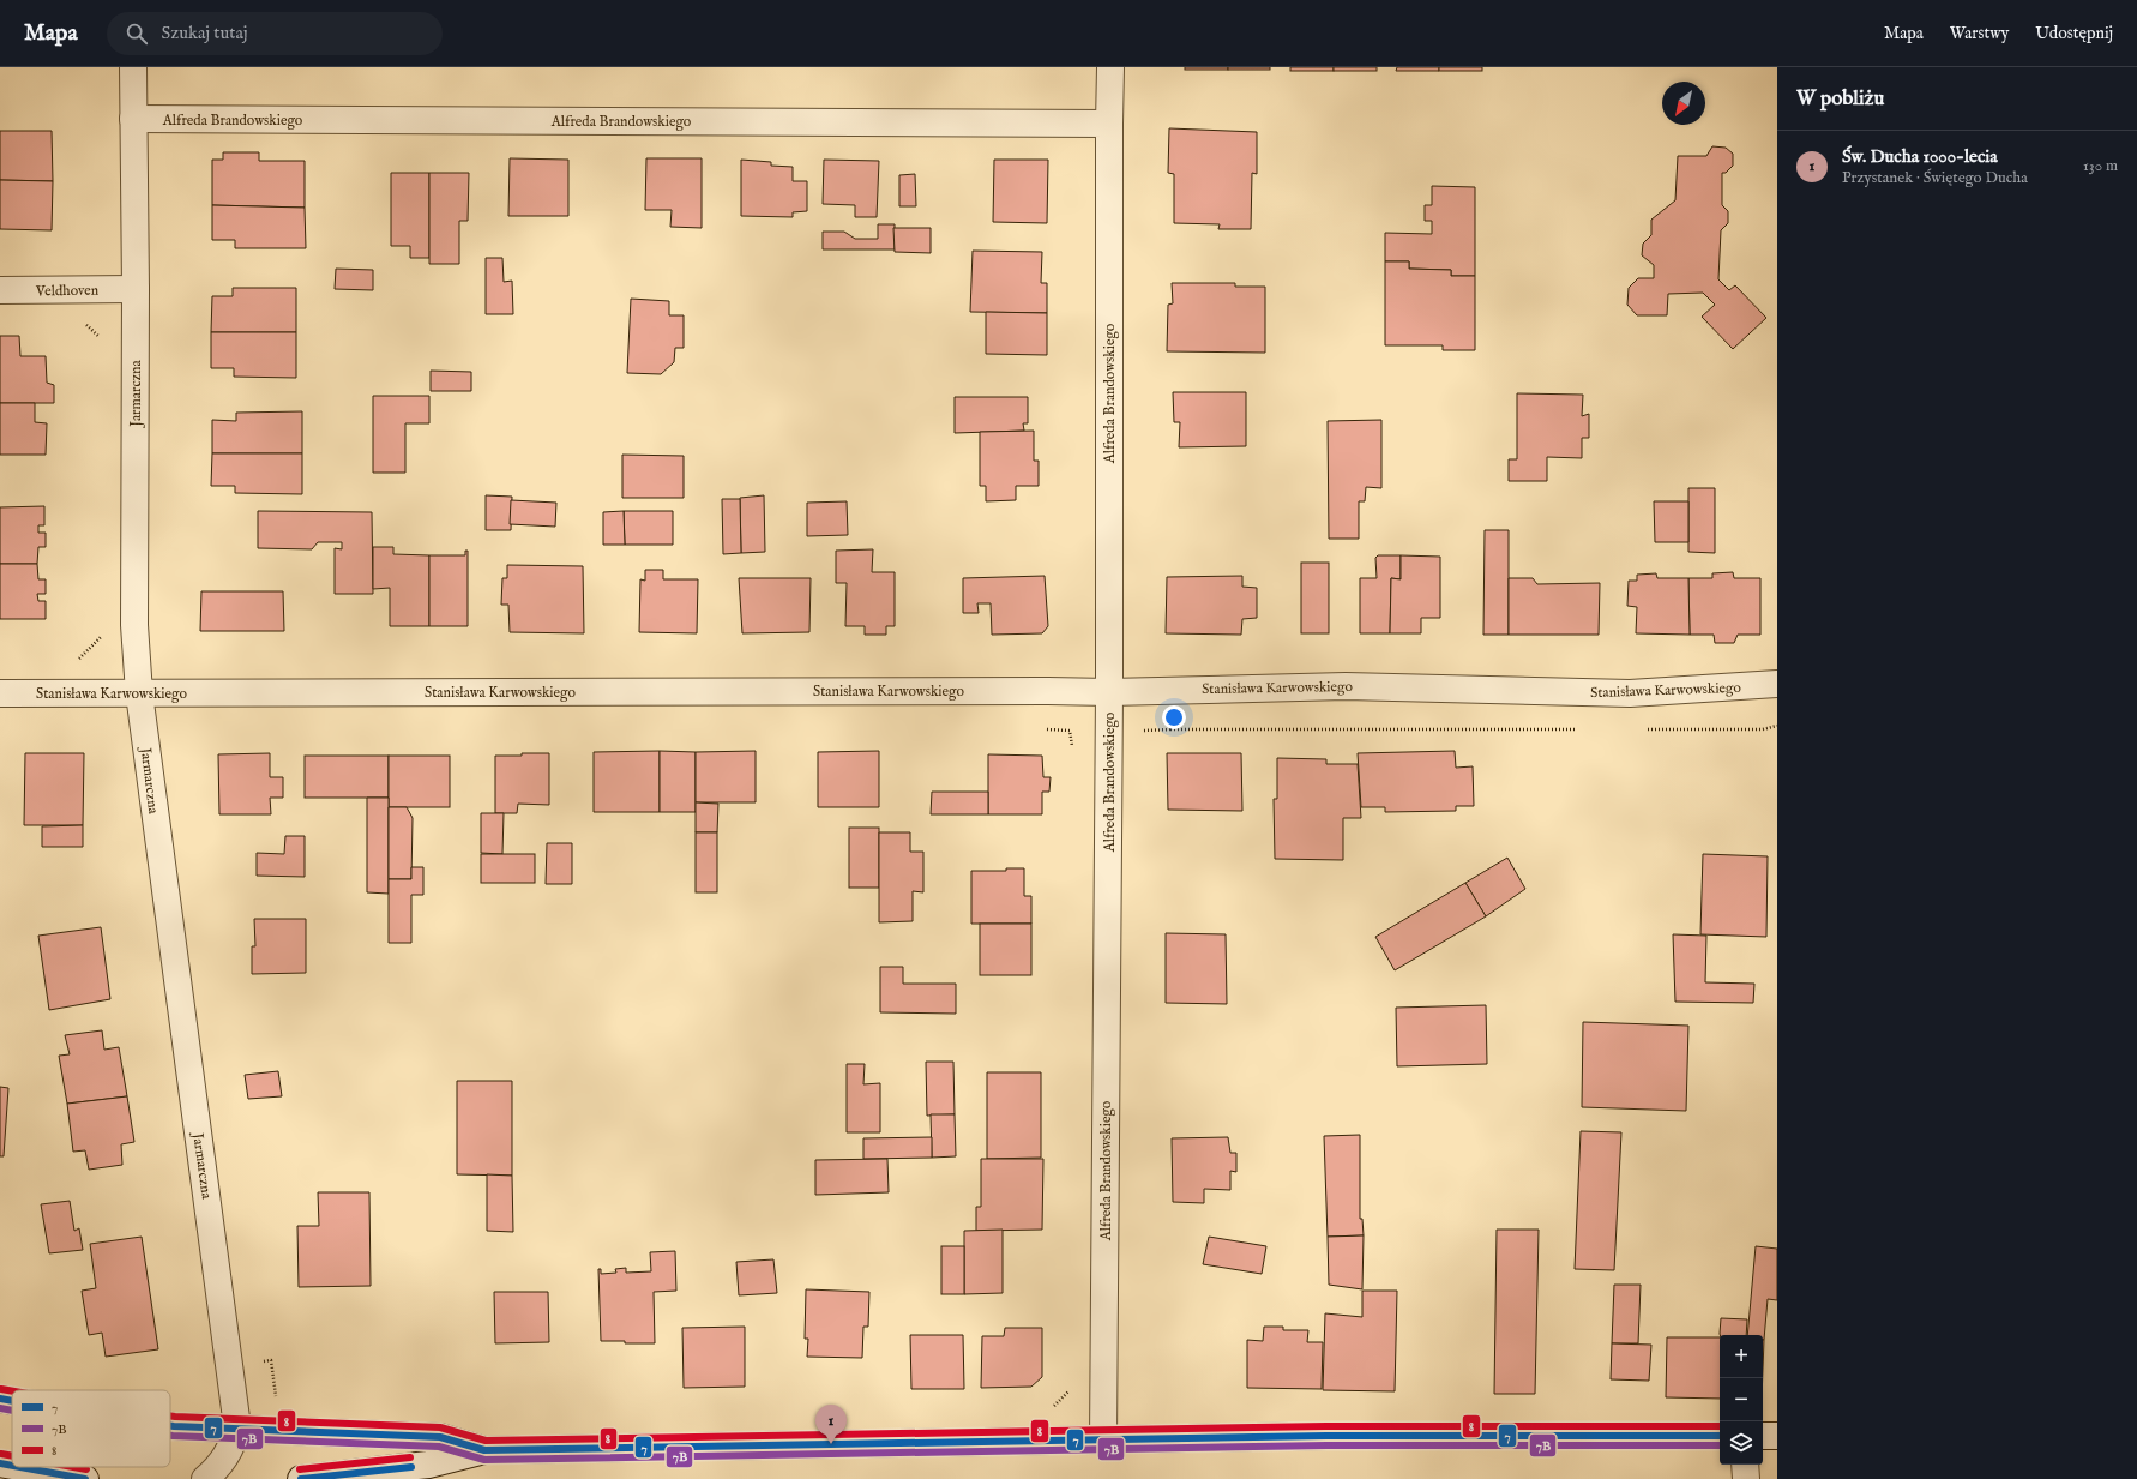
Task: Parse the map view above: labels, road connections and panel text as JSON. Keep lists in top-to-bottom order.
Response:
{
  "streets": {
    "street": [
      "Alfreda Brandowskiego",
      "Veldhoven",
      "Jarmarczna",
      "Stanisława Karwowskiego"
    ]
  },
  "crossings": [
    ["Alfreda Brandowskiego", "Jarmarczna"],
    ["Alfreda Brandowskiego", "Stanisława Karwowskiego"],
    ["Veldhoven", "Jarmarczna"],
    ["Jarmarczna", "Stanisława Karwowskiego"]
  ],
  "lines": ["transit line 8", "transit line 7", "transit line 7B"],
  "legend": ["7", "7B", "8"],
  "north": "bottom left",
  "page": {
    "header": "Mapa",
    "search": "Szukaj tutaj",
    "nav": ["Mapa", "Warstwy", "Udostępnij"],
    "heading": "W pobliżu",
    "list": [
      {
        "mark": "1",
        "name": "Św. Ducha 1000-lecia",
        "note": "Przystanek · Świętego Ducha",
        "value": "130 m"
      }
    ],
    "map_buttons": ["+", "−"],
    "pins": "1"
  }
}
